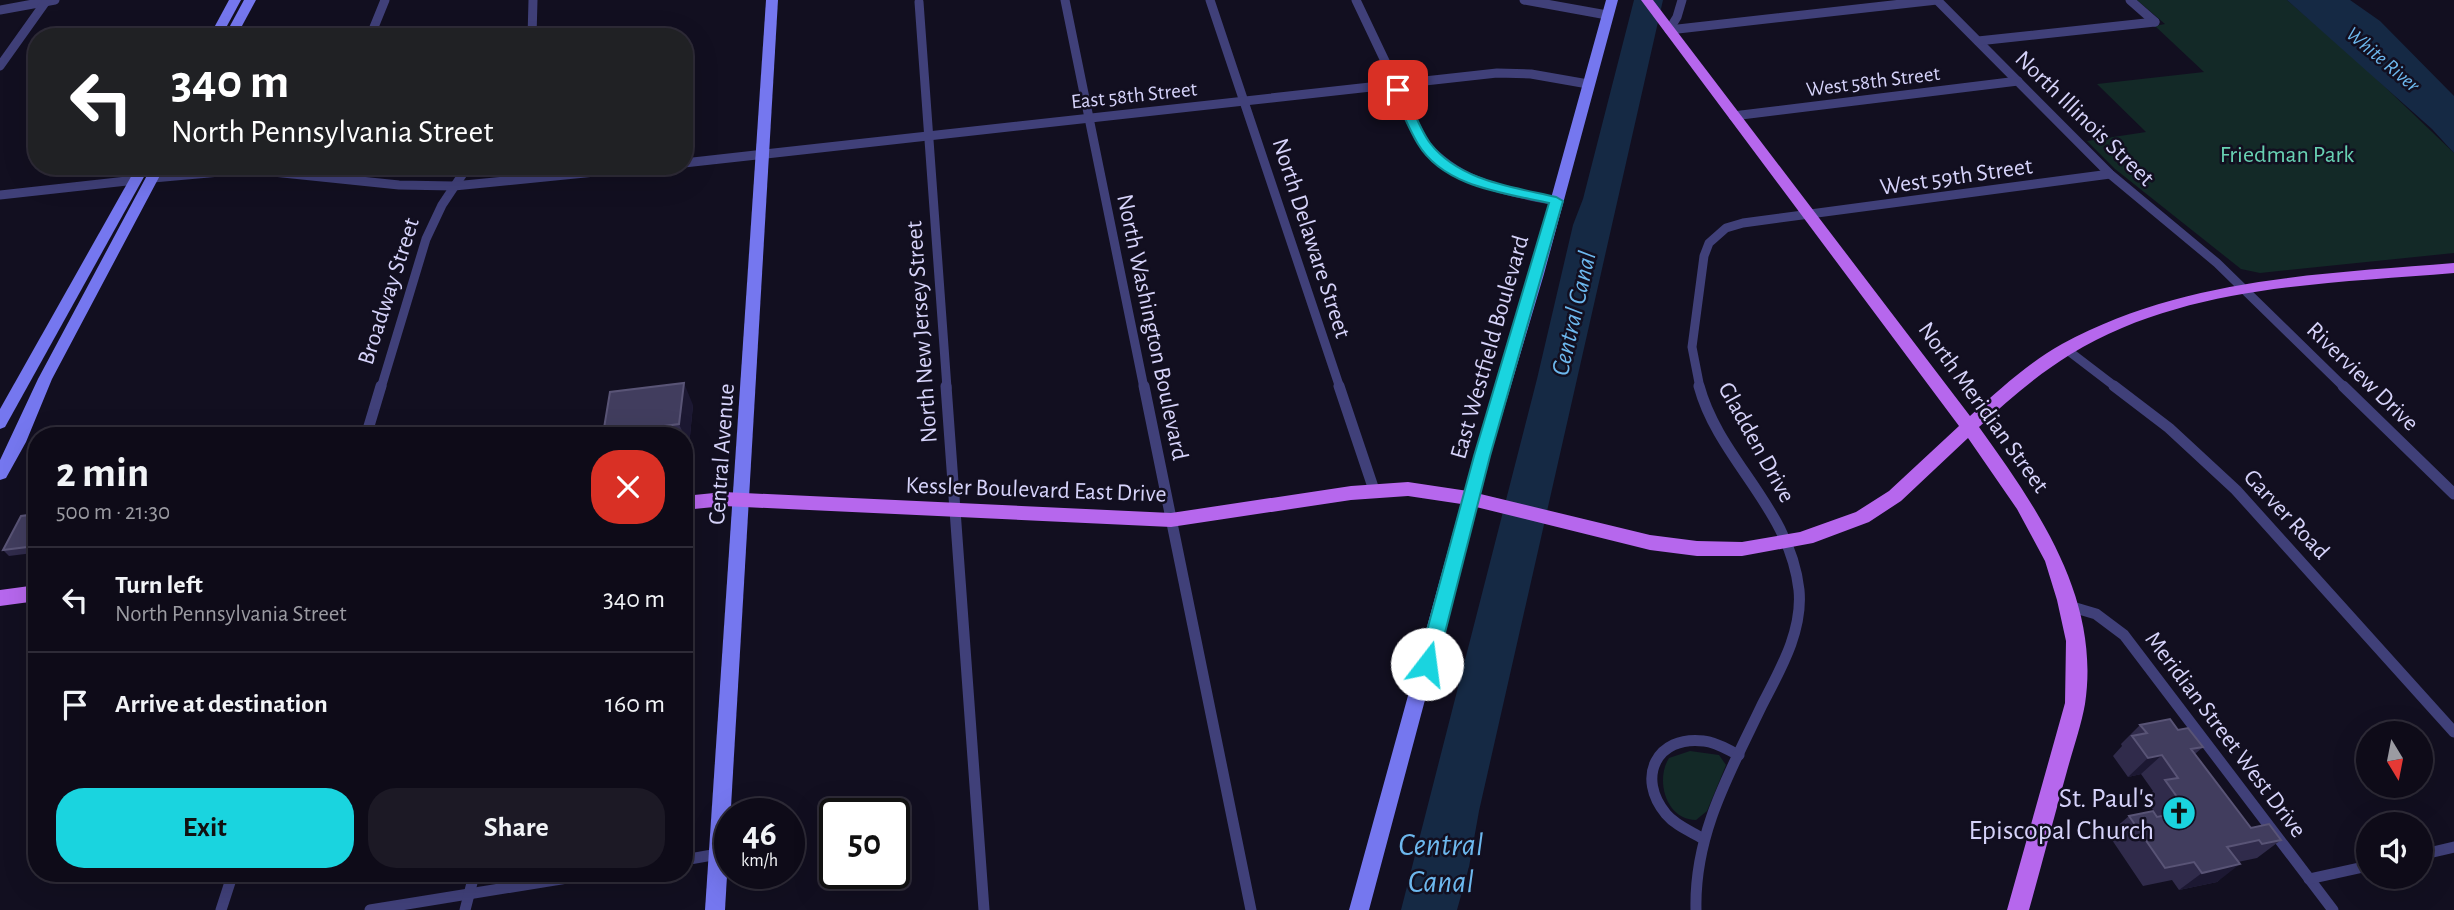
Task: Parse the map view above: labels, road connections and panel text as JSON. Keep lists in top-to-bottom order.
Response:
{
  "streets": {
    "main road": [
      "East Westfield Boulevard",
      "North Meridian Street",
      "Central Avenue",
      "Kessler Boulevard East Drive"
    ],
    "street": [
      "West 58th Street",
      "East 58th Street",
      "North Illinois Street",
      "West 59th Street",
      "North Delaware Street",
      "Broadway Street",
      "North Washington Boulevard",
      "North New Jersey Street",
      "Riverview Drive",
      "Gladden Drive",
      "Garver Road",
      "Meridian Street West Drive"
    ]
  },
  "crossings": [
    ["West 58th Street", "North Illinois Street"],
    ["West 58th Street", "North Meridian Street"],
    ["East 58th Street", "North Delaware Street"],
    ["East 58th Street", "North Washington Boulevard"],
    ["East 58th Street", "North New Jersey Street"],
    ["East 58th Street", "East Westfield Boulevard"],
    ["East 58th Street", "Central Avenue"],
    ["North Illinois Street", "West 59th Street"],
    ["North Illinois Street", "Riverview Drive"],
    ["North Illinois Street", "Kessler Boulevard East Drive"],
    ["West 59th Street", "North Meridian Street"],
    ["West 59th Street", "Gladden Drive"],
    ["North Delaware Street", "Kessler Boulevard East Drive"],
    ["North Washington Boulevard", "Kessler Boulevard East Drive"],
    ["North New Jersey Street", "Kessler Boulevard East Drive"],
    ["East Westfield Boulevard", "Kessler Boulevard East Drive"],
    ["Riverview Drive", "Kessler Boulevard East Drive"],
    ["North Meridian Street", "Gladden Drive"],
    ["North Meridian Street", "Kessler Boulevard East Drive"],
    ["North Meridian Street", "Meridian Street West Drive"],
    ["Gladden Drive", "Kessler Boulevard East Drive"],
    ["Central Avenue", "Kessler Boulevard East Drive"],
    ["Kessler Boulevard East Drive", "Garver Road"]
  ],
  "water": ["White River", "Central Canal"],
  "parks": ["Friedman Park"],
  "places": {
    "church": ["St. Paul's Episcopal Church"]
  },
  "north": "bottom",
  "page": {
    "turn": ["340 m", "North Pennsylvania Street"],
    "heading": ["2 min", "500 m · 21:30"],
    "list": [
      {
        "name": "Turn left",
        "note": "North Pennsylvania Street",
        "value": "340 m"
      },
      {
        "name": "Arrive at destination",
        "value": "160 m"
      }
    ],
    "buttons": ["Exit", "Share"],
    "speed": "46 km/h",
    "limit": "50"
  }
}
